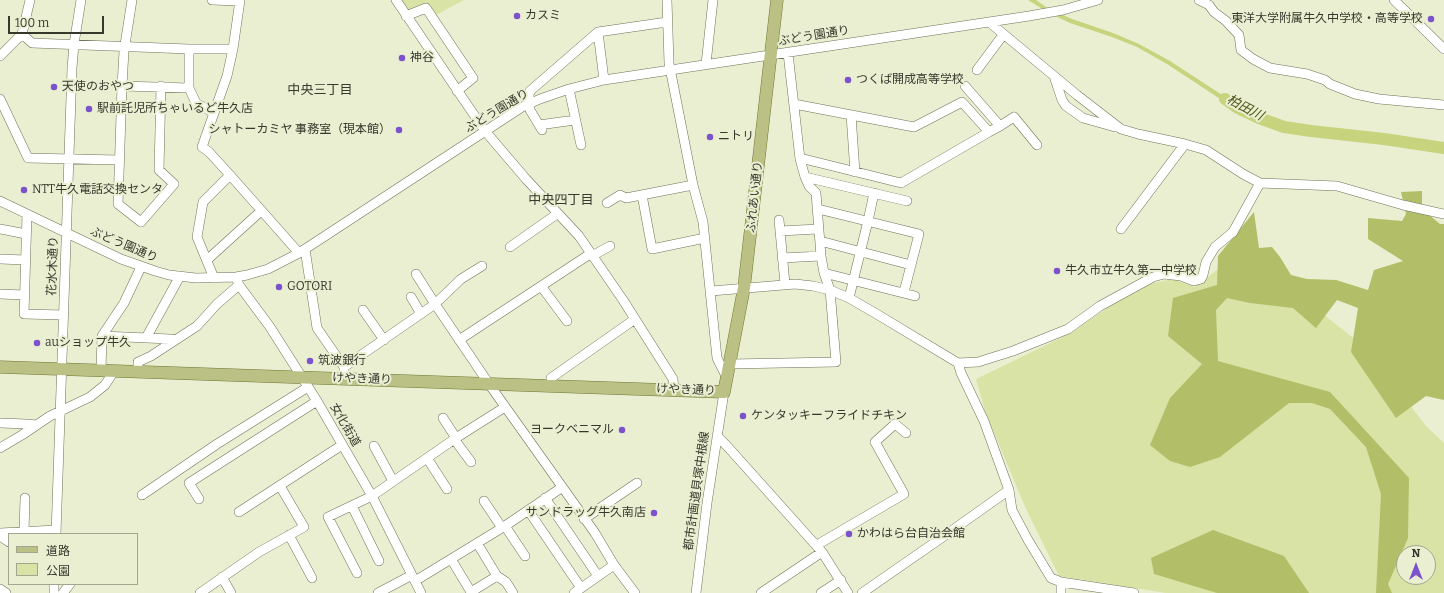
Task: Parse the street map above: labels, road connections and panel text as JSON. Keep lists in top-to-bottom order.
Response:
{
  "streets": {
    "main road": ["ふれあい通り", "けやき通り"],
    "street": [
      "ぶどう園通り",
      "花水木通り",
      "女化街道",
      "都市計画道貝塚中根線"
    ]
  },
  "crossings": [
    ["ぶどう園通り", "ふれあい通り"],
    ["ぶどう園通り", "花水木通り"],
    ["ぶどう園通り", "女化街道"],
    ["ふれあい通り", "けやき通り"],
    ["ふれあい通り", "都市計画道貝塚中根線"],
    ["花水木通り", "けやき通り"],
    ["けやき通り", "女化街道"],
    ["けやき通り", "都市計画道貝塚中根線"]
  ],
  "districts": ["中央三丁目", "中央四丁目"],
  "water": ["柏田川"],
  "places": [
    "カスミ",
    "東洋大学附属牛久中学校・高等学校",
    "神谷",
    "つくば開成高等学校",
    "天使のおやつ",
    "駅前託児所ちゃいるど牛久店",
    "シャトーカミヤ 事務室（現本館）",
    "ニトリ",
    "NTT牛久電話交換センタ",
    "牛久市立牛久第一中学校",
    "GOTORI",
    "auショップ牛久",
    "筑波銀行",
    "ケンタッキーフライドチキン",
    "ヨークベニマル",
    "サンドラッグ牛久南店",
    "かわはら台自治会館"
  ],
  "legend": ["道路", "公園"],
  "scale_bar": "100 m",
  "north": "top"
}
